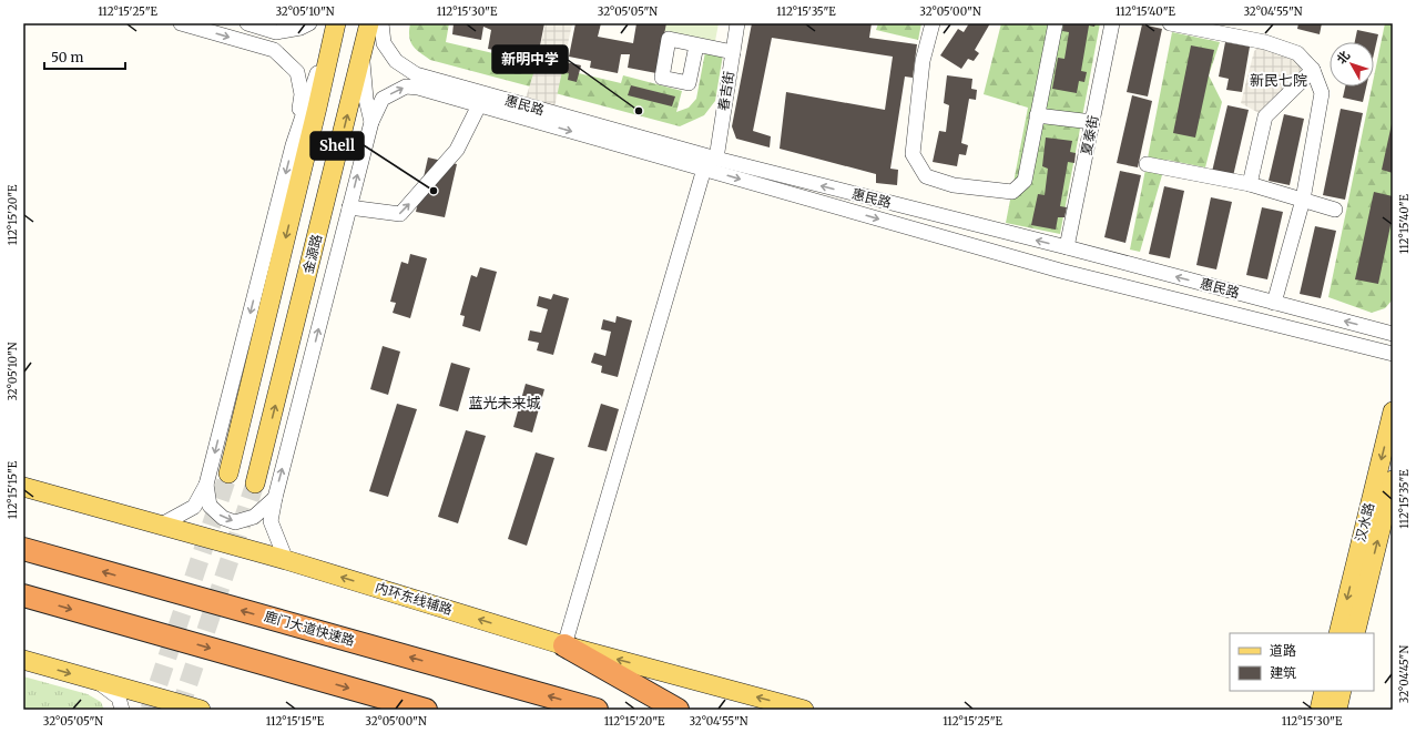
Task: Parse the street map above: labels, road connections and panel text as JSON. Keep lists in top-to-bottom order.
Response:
{
  "streets": {
    "highway": ["鹿门大道快速路"],
    "main road": ["金源路", "汉水路", "内环东线辅路"],
    "street": ["春吉街", "惠民路", "夏泰街"]
  },
  "crossings": [
    ["春吉街", "惠民路"],
    ["惠民路", "夏泰街"]
  ],
  "one_way": ["内环东线辅路"],
  "districts": ["新民七院", "蓝光未来城"],
  "places": ["新明中学", "Shell"],
  "legend": ["道路", "建筑"],
  "scale_bar": "50 m",
  "north": "top left",
  "coordinates": [
    "112°15'25\"E",
    "32°05'10\"N",
    "112°15'30\"E",
    "32°05'05\"N",
    "112°15'35\"E",
    "32°05'00\"N",
    "112°15'40\"E",
    "32°04'55\"N",
    "112°15'20\"E",
    "112°15'15\"E",
    "32°04'45\"N"
  ]
}
